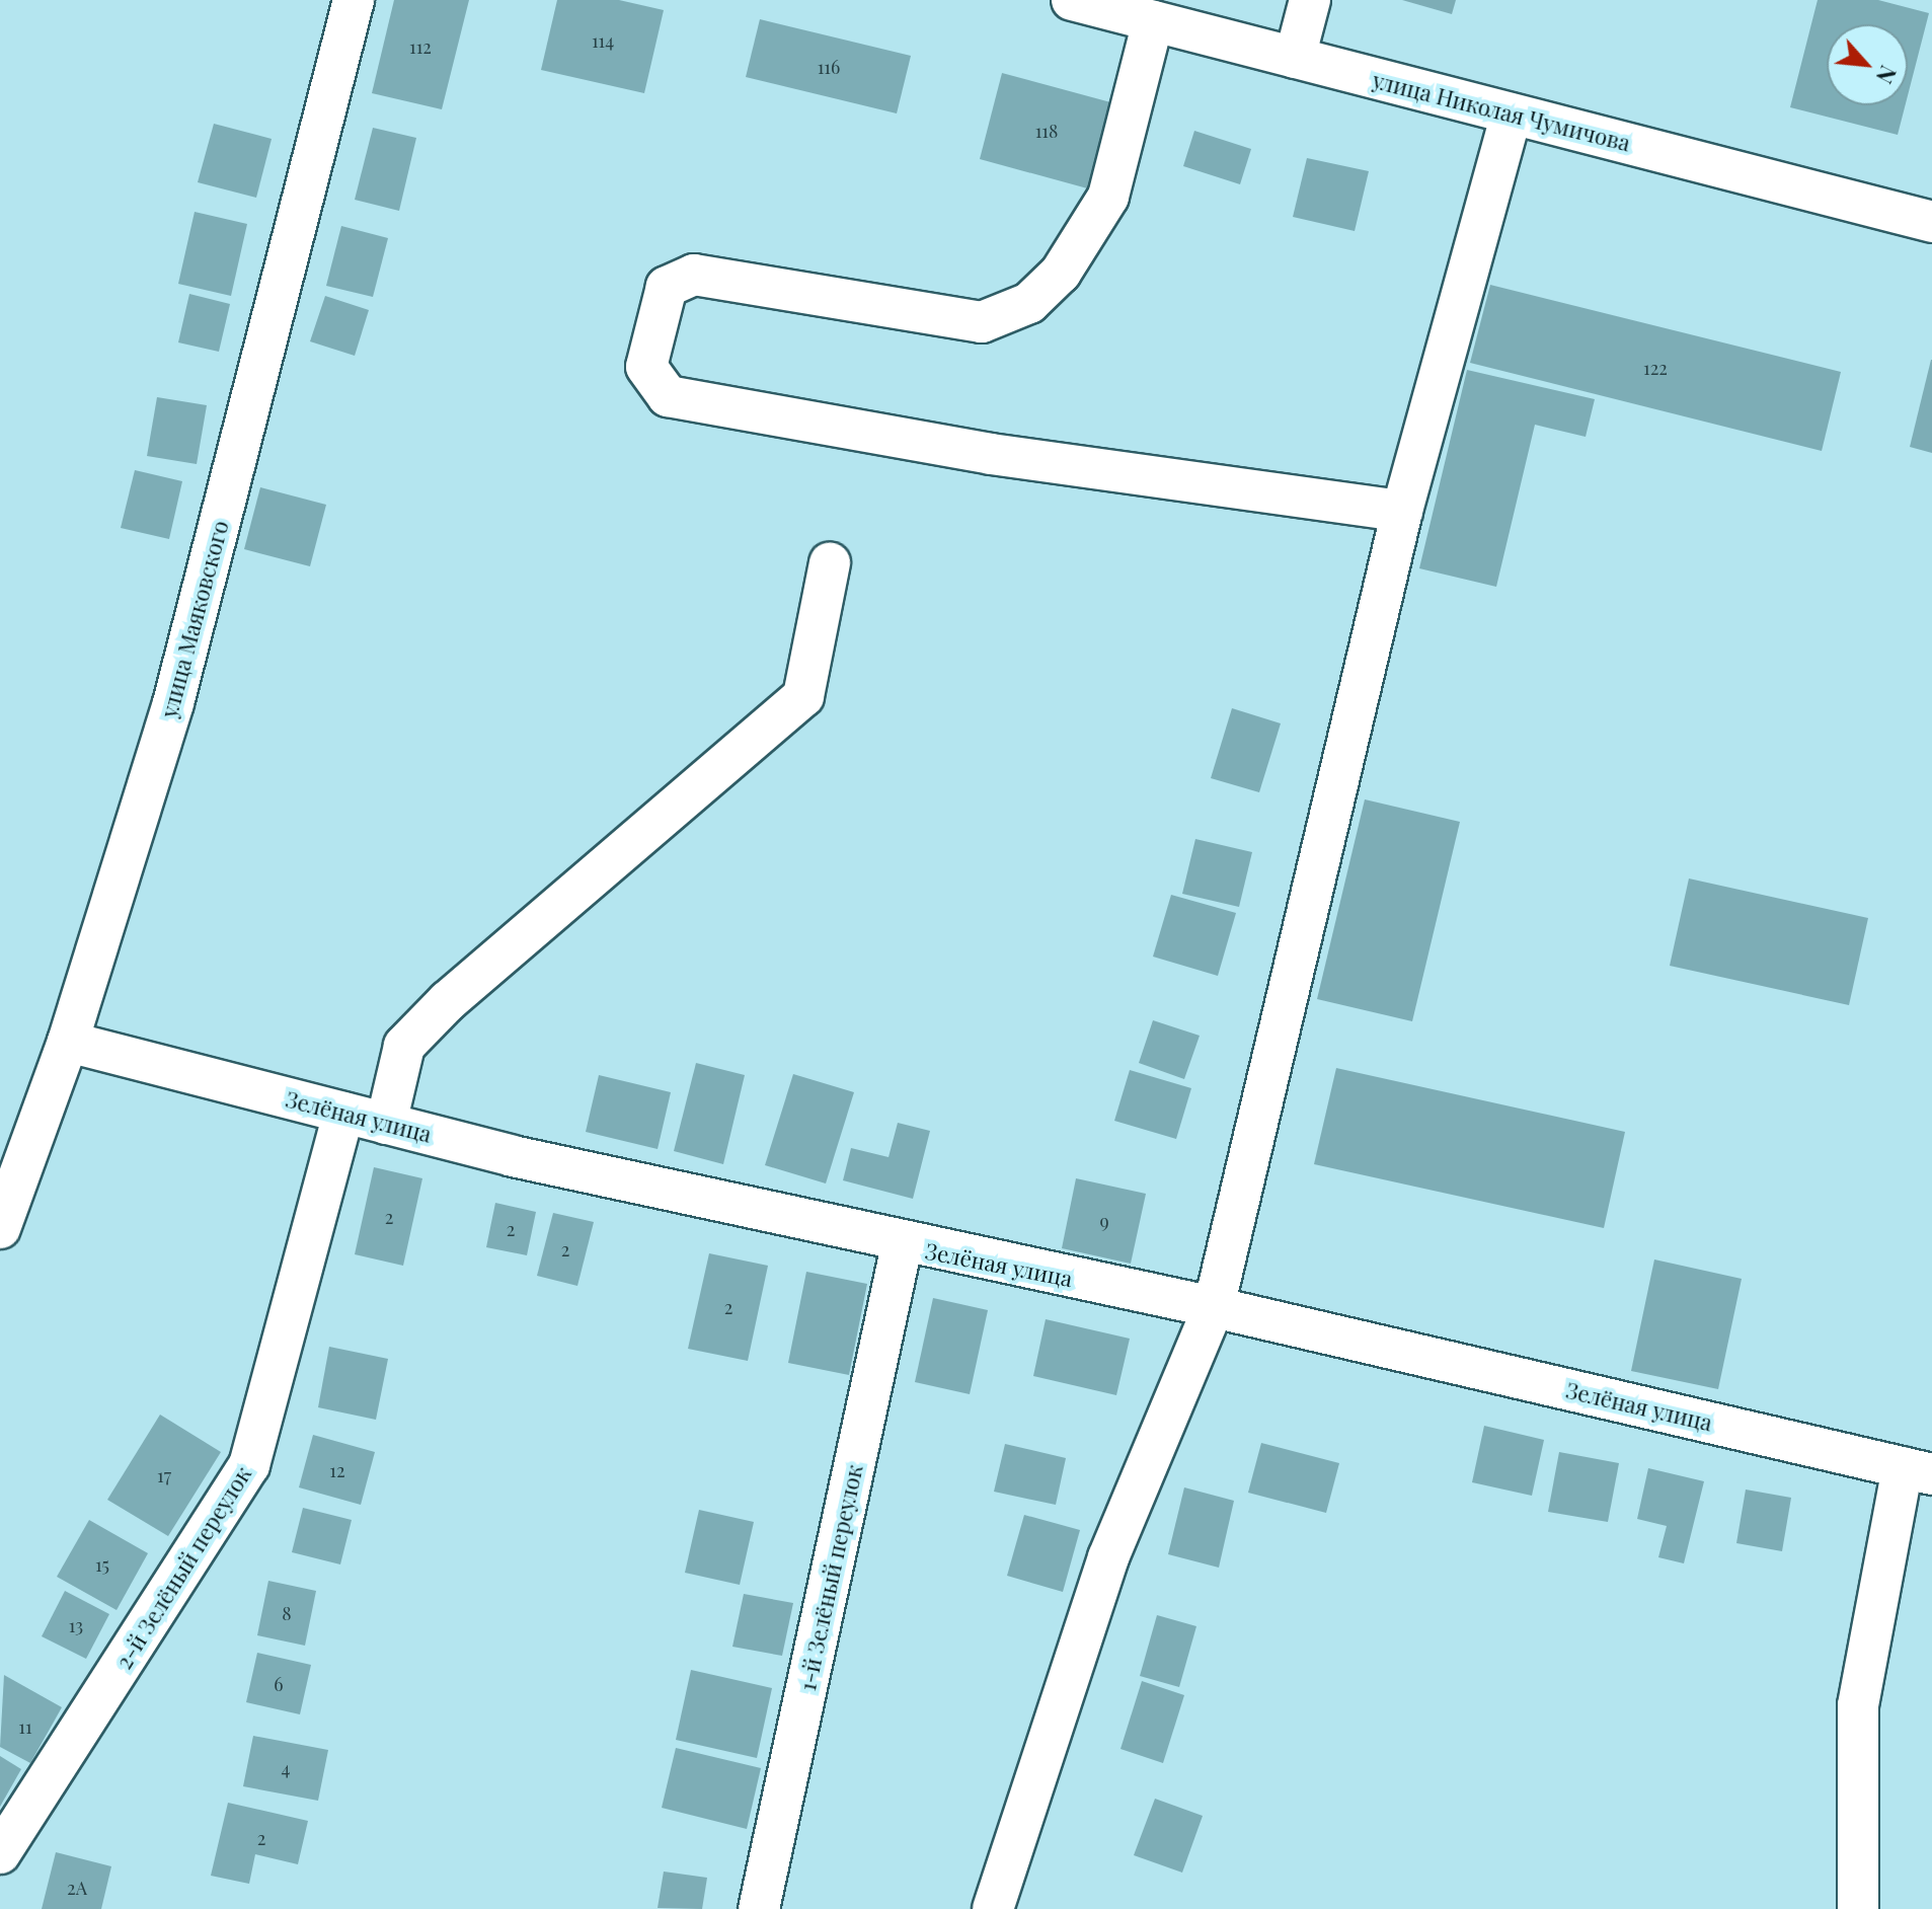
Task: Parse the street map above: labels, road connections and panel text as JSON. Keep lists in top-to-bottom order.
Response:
{
  "streets": {
    "street": [
      "улица Николая Чумичова",
      "улица Маяковского",
      "Зелёная улица",
      "2-й Зелёный переулок",
      "1-й Зелёный переулок"
    ]
  },
  "crossings": [
    ["улица Маяковского", "Зелёная улица"],
    ["Зелёная улица", "2-й Зелёный переулок"],
    ["Зелёная улица", "1-й Зелёный переулок"]
  ],
  "house_numbers": [
    "114",
    "112",
    "116",
    "118",
    "122",
    "2",
    "9",
    "2",
    "2",
    "2",
    "12",
    "17",
    "15",
    "8",
    "13",
    "6",
    "11",
    "4",
    "2",
    "2А"
  ],
  "north": "bottom right"
}
